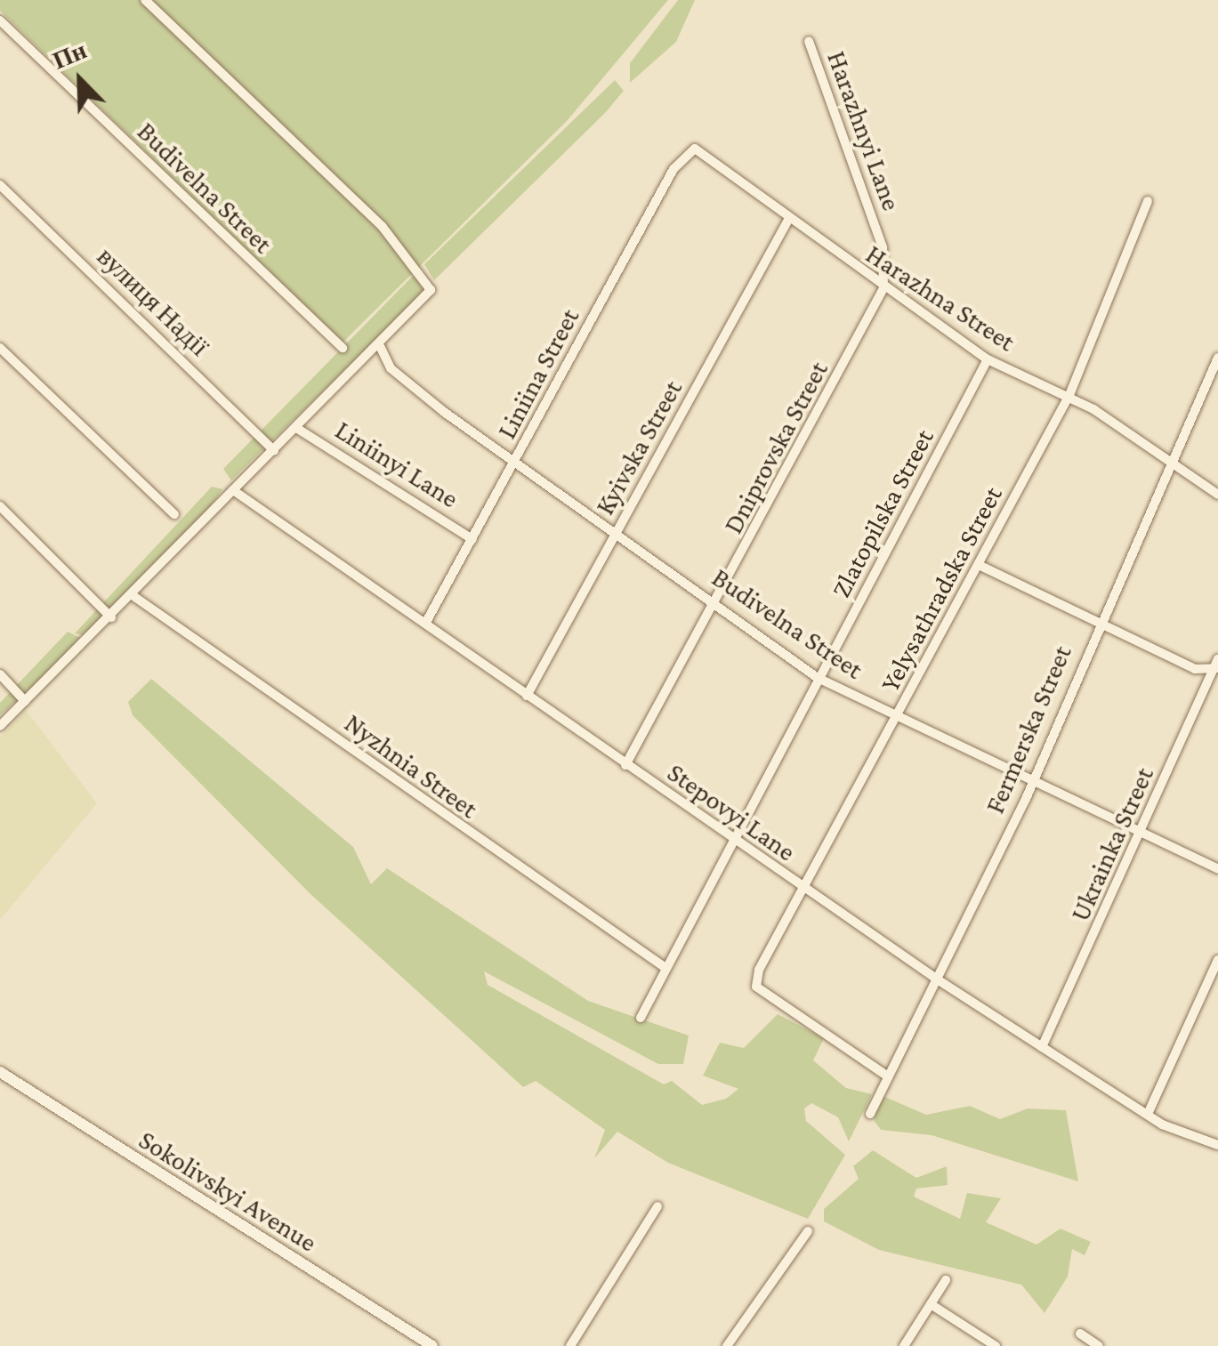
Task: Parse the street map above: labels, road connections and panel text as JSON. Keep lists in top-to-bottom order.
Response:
{
  "streets": {
    "street": [
      "Harazhnyi Lane",
      "Budivelna Street",
      "Harazhna Street",
      "вулиця Надії",
      "Liniina Street",
      "Kyivska Street",
      "Dniprovska Street",
      "Liniinyi Lane",
      "Zlatopilska Street",
      "Yelysathradska Street",
      "Fermerska Street",
      "Nyzhnia Street",
      "Stepovyi Lane",
      "Ukrainka Street",
      "Sokolivskyi Avenue"
    ]
  },
  "crossings": [
    ["Harazhnyi Lane", "Harazhna Street"],
    ["Harazhnyi Lane", "Dniprovska Street"],
    ["Budivelna Street", "Liniina Street"],
    ["Budivelna Street", "Kyivska Street"],
    ["Budivelna Street", "Dniprovska Street"],
    ["Budivelna Street", "Zlatopilska Street"],
    ["Budivelna Street", "Yelysathradska Street"],
    ["Budivelna Street", "Fermerska Street"],
    ["Budivelna Street", "Ukrainka Street"],
    ["Harazhna Street", "Liniina Street"],
    ["Harazhna Street", "Kyivska Street"],
    ["Harazhna Street", "Dniprovska Street"],
    ["Harazhna Street", "Zlatopilska Street"],
    ["Harazhna Street", "Yelysathradska Street"],
    ["Harazhna Street", "Fermerska Street"],
    ["Liniina Street", "Liniinyi Lane"],
    ["Liniina Street", "Stepovyi Lane"],
    ["Kyivska Street", "Stepovyi Lane"],
    ["Dniprovska Street", "Stepovyi Lane"],
    ["Zlatopilska Street", "Nyzhnia Street"],
    ["Zlatopilska Street", "Stepovyi Lane"],
    ["Yelysathradska Street", "Fermerska Street"],
    ["Yelysathradska Street", "Stepovyi Lane"],
    ["Fermerska Street", "Stepovyi Lane"],
    ["Stepovyi Lane", "Ukrainka Street"]
  ],
  "north": "top left"
}
